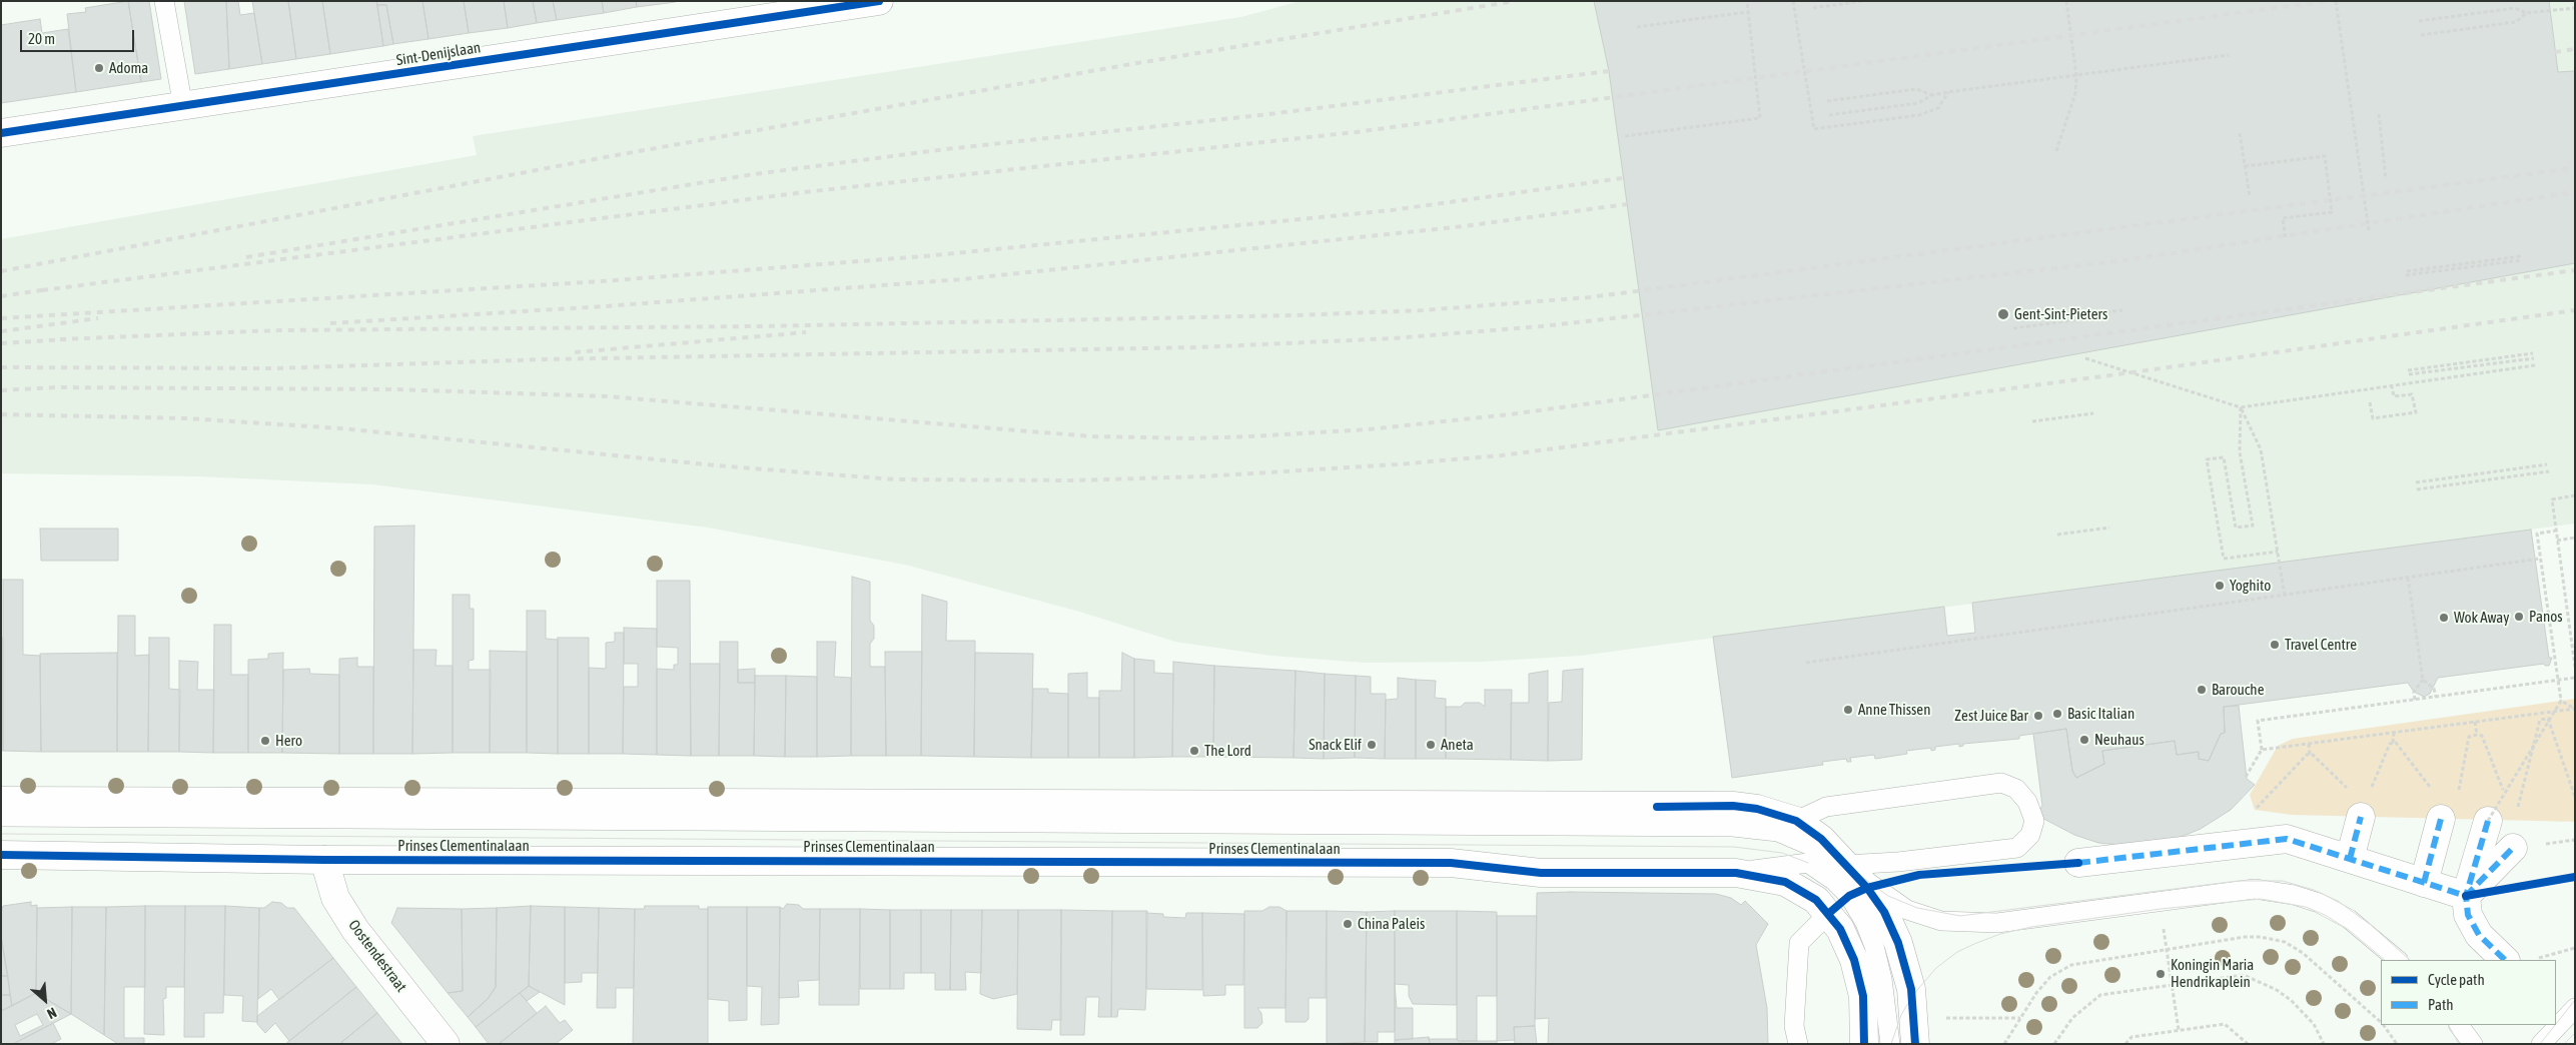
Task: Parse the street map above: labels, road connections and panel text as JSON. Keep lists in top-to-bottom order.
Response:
{
  "streets": {
    "street": ["Sint-Denijslaan", "Prinses Clementinalaan", "Oostendestraat"]
  },
  "crossings": [
    ["Prinses Clementinalaan", "Oostendestraat"]
  ],
  "places": [
    "Adoma",
    "Gent-Sint-Pieters",
    "Yoghito",
    "Panos",
    "Wok Away",
    "Travel Centre",
    "Barouche",
    "Anne Thissen",
    "Basic Italian",
    "Zest Juice Bar",
    "Neuhaus",
    "Hero",
    "Snack Elif",
    "Aneta",
    "The Lord",
    "China Paleis",
    "Koningin Maria Hendrikaplein"
  ],
  "legend": ["Cycle path", "Path"],
  "scale_bar": "20 m",
  "north": "bottom right"
}
